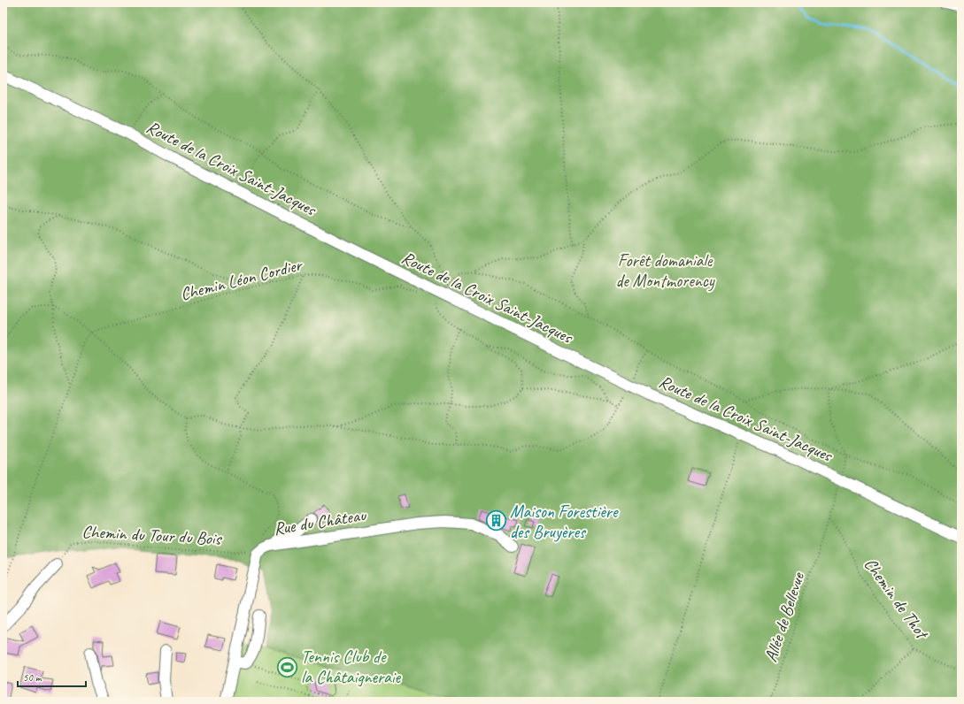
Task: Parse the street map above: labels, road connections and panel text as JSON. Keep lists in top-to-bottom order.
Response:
{
  "streets": {
    "street": ["Route de la Croix Saint-Jacques", "Rue du Château"],
    "path": [
      "Chemin Léon Cordier",
      "Chemin du Tour du Bois",
      "Chemin de Thot",
      "Allée de Bellevue"
    ]
  },
  "crossings": [
    ["Route de la Croix Saint-Jacques", "Chemin Léon Cordier"],
    ["Route de la Croix Saint-Jacques", "Allée de Bellevue"],
    ["Chemin de Thot", "Allée de Bellevue"]
  ],
  "parks": ["Forêt domaniale de Montmorency"],
  "places": {
    "building": ["Maison Forestière des Bruyères"],
    "sports": ["Tennis Club de la Châtaigneraie"]
  },
  "scale_bar": "50 m"
}
